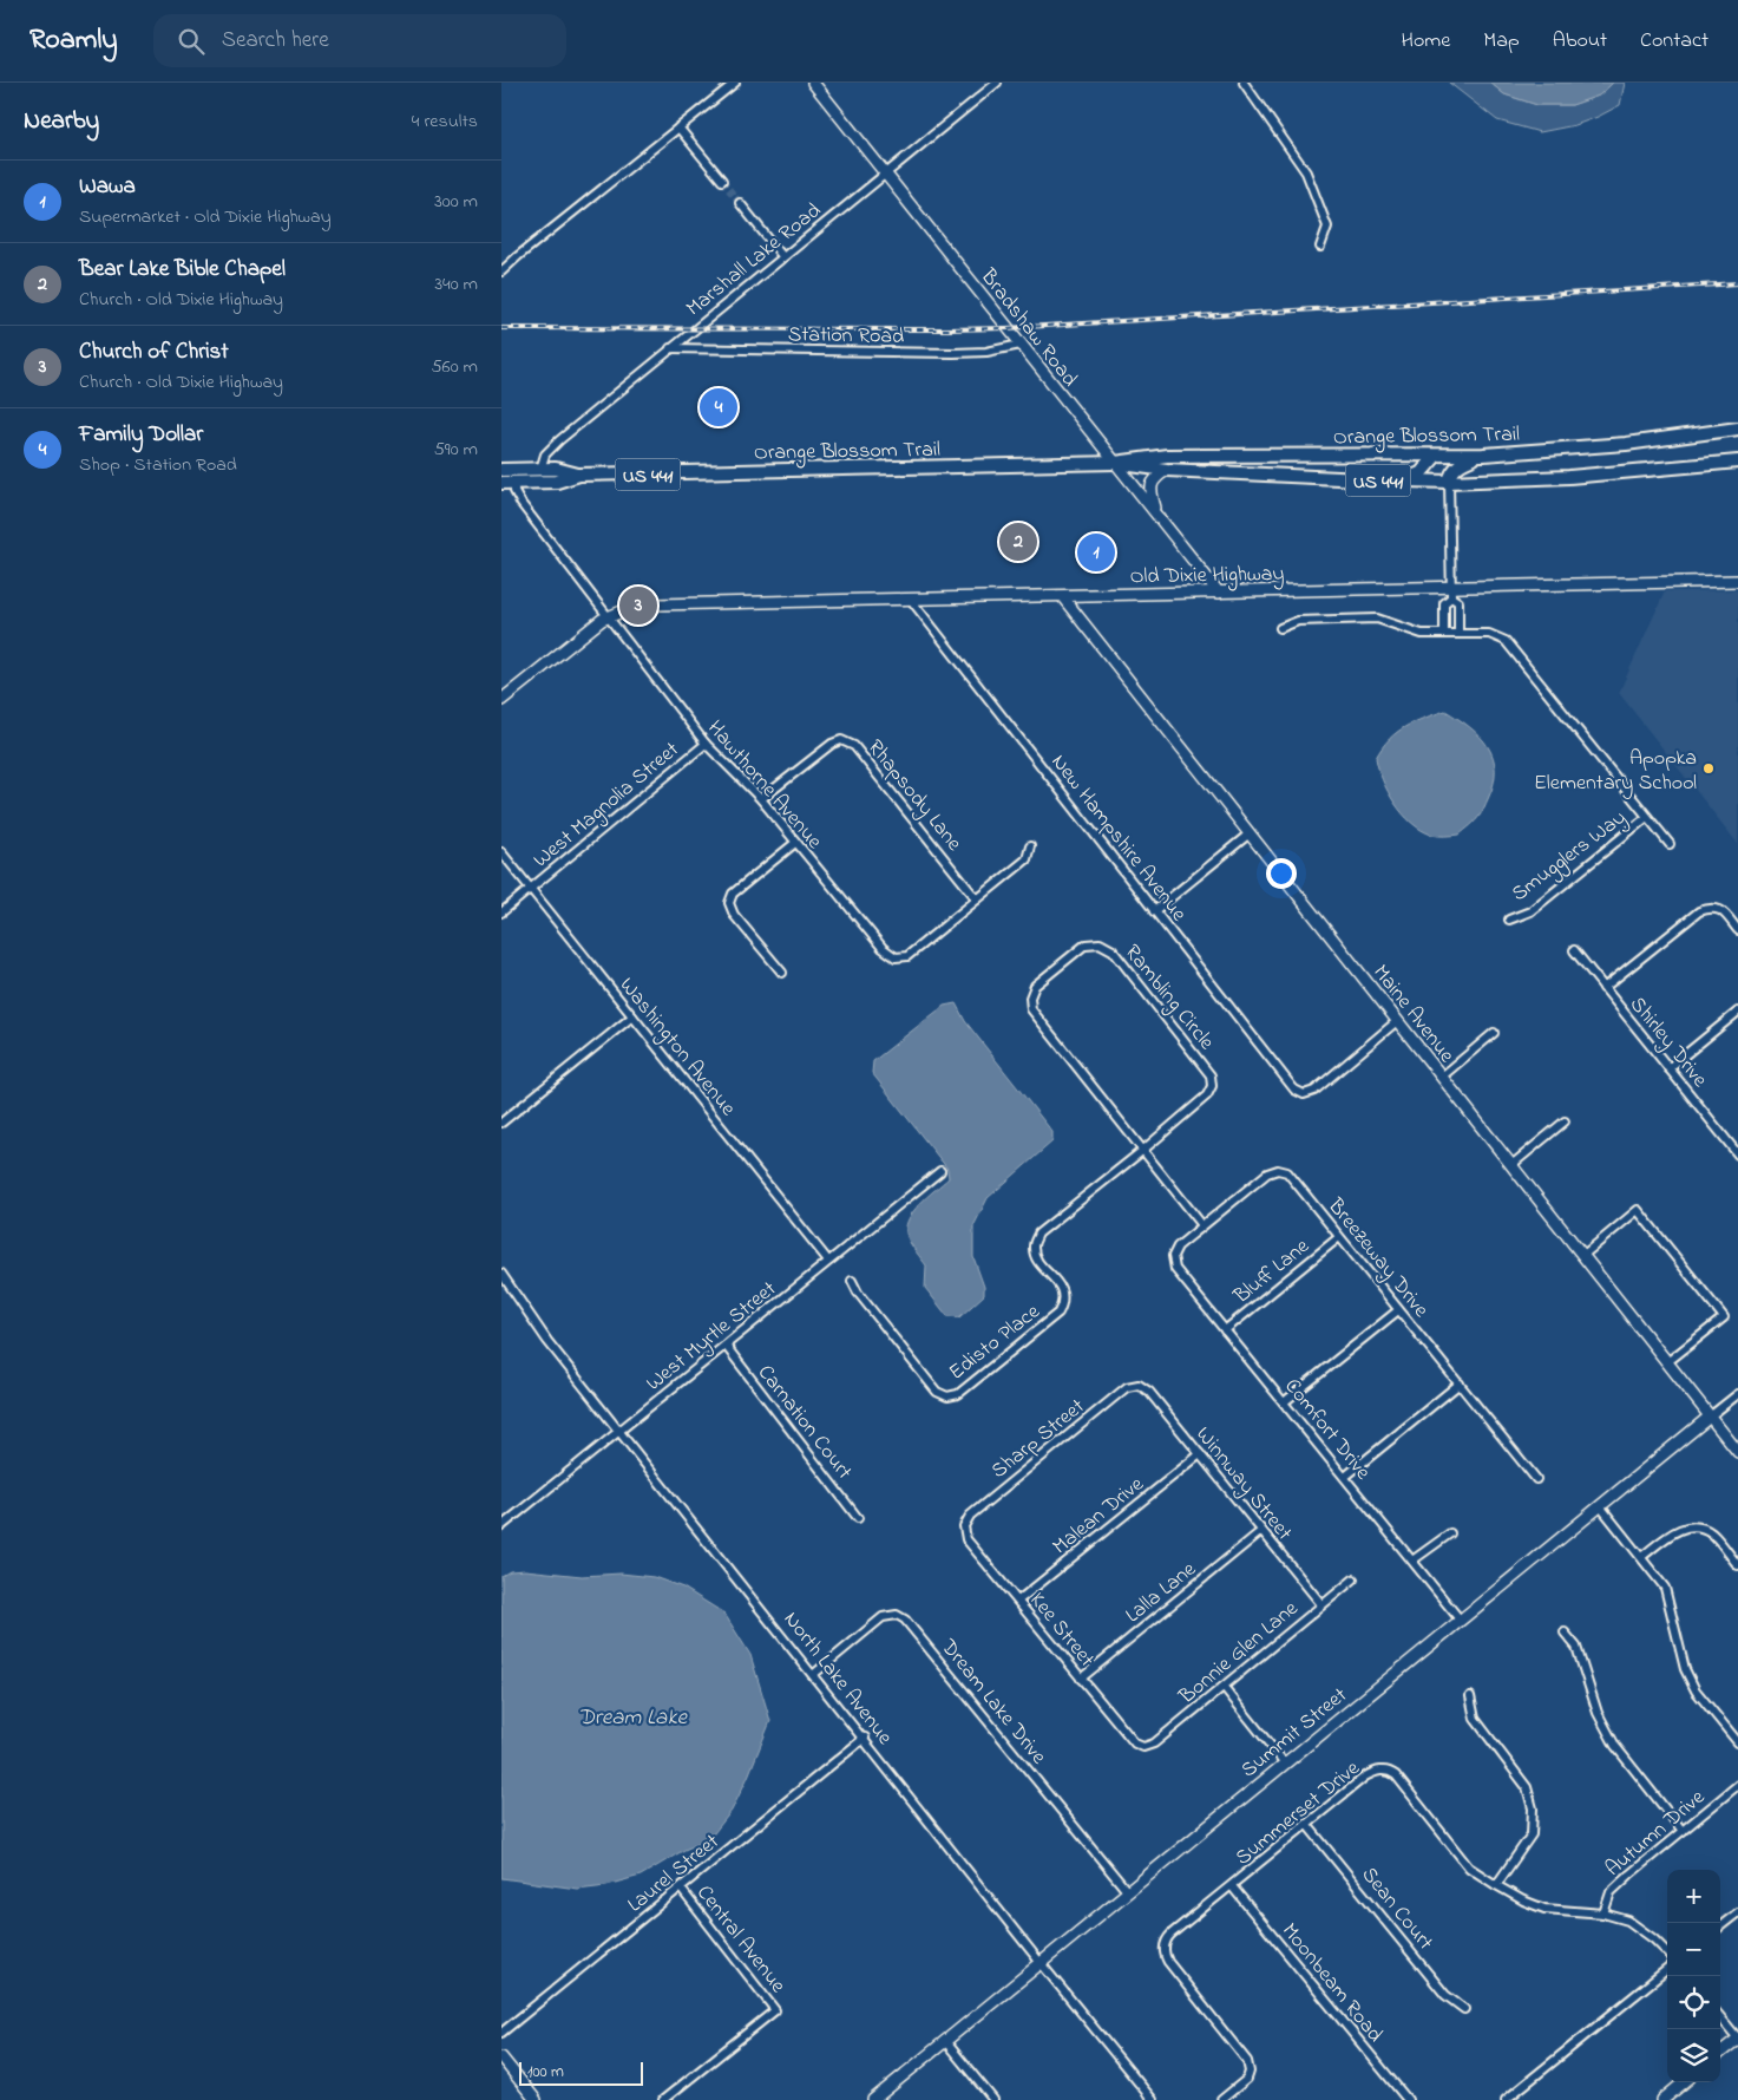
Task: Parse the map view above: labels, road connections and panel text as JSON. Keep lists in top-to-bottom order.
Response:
{
  "streets": {
    "main road": ["Orange Blossom Trail", "US 441"],
    "street": [
      "Marshall Lake Road",
      "Bradshaw Road",
      "Station Road",
      "Old Dixie Highway",
      "Hawthorne Avenue",
      "Rhapsody Lane",
      "West Magnolia Street",
      "New Hampshire Avenue",
      "Smugglers Way",
      "Rambling Circle",
      "Maine Avenue",
      "Shirley Drive",
      "Washington Avenue",
      "Breezeway Drive",
      "Bluff Lane",
      "West Myrtle Street",
      "Edisto Place",
      "Carnation Court",
      "Comfort Drive",
      "Sharp Street",
      "Winnway Street",
      "Malean Drive",
      "Lalla Lane",
      "Kee Street",
      "Bonnie Glen Lane",
      "North Lake Avenue",
      "Dream Lake Drive",
      "Summit Street",
      "Summerset Drive",
      "Autumn Drive",
      "Laurel Street",
      "Sean Court",
      "Central Avenue",
      "Moonbeam Road"
    ]
  },
  "crossings": [
    ["Marshall Lake Road", "Bradshaw Road"],
    ["Marshall Lake Road", "Station Road"],
    ["Marshall Lake Road", "Orange Blossom Trail"],
    ["Bradshaw Road", "Station Road"],
    ["Bradshaw Road", "Orange Blossom Trail"],
    ["Bradshaw Road", "Old Dixie Highway"],
    ["Orange Blossom Trail", "Hawthorne Avenue"],
    ["Old Dixie Highway", "Hawthorne Avenue"],
    ["Old Dixie Highway", "New Hampshire Avenue"],
    ["Old Dixie Highway", "Maine Avenue"],
    ["Hawthorne Avenue", "Rhapsody Lane"],
    ["Hawthorne Avenue", "West Magnolia Street"],
    ["West Magnolia Street", "Washington Avenue"],
    ["New Hampshire Avenue", "Maine Avenue"],
    ["Rambling Circle", "Breezeway Drive"],
    ["Rambling Circle", "Edisto Place"],
    ["Maine Avenue", "Summit Street"],
    ["Washington Avenue", "West Myrtle Street"],
    ["Breezeway Drive", "Bluff Lane"],
    ["Breezeway Drive", "Comfort Drive"],
    ["Bluff Lane", "Comfort Drive"],
    ["West Myrtle Street", "Carnation Court"],
    ["West Myrtle Street", "North Lake Avenue"],
    ["Comfort Drive", "Summit Street"],
    ["Sharp Street", "Winnway Street"],
    ["Sharp Street", "Kee Street"],
    ["Winnway Street", "Malean Drive"],
    ["Winnway Street", "Lalla Lane"],
    ["Winnway Street", "Bonnie Glen Lane"],
    ["Malean Drive", "Kee Street"],
    ["Lalla Lane", "Kee Street"],
    ["Kee Street", "Bonnie Glen Lane"],
    ["North Lake Avenue", "Dream Lake Drive"],
    ["North Lake Avenue", "Summit Street"],
    ["North Lake Avenue", "Laurel Street"],
    ["Dream Lake Drive", "Summit Street"],
    ["Summerset Drive", "Autumn Drive"],
    ["Summerset Drive", "Sean Court"],
    ["Summerset Drive", "Moonbeam Road"],
    ["Laurel Street", "Central Avenue"]
  ],
  "water": ["Dream Lake"],
  "places": ["Apopka Elementary School"],
  "scale_bar": "100 m",
  "page": {
    "header": "Roamly",
    "search": "Search here",
    "nav": [
      "Home",
      "Map",
      "About",
      "Contact"
    ],
    "heading": ["Nearby", "4 results"],
    "list": [
      {
        "mark": "1",
        "name": "Wawa",
        "note": "Supermarket · Old Dixie Highway",
        "value": "300 m"
      },
      {
        "mark": "2",
        "name": "Bear Lake Bible Chapel",
        "note": "Church · Old Dixie Highway",
        "value": "340 m"
      },
      {
        "mark": "3",
        "name": "Church of Christ",
        "note": "Church · Old Dixie Highway",
        "value": "560 m"
      },
      {
        "mark": "4",
        "name": "Family Dollar",
        "note": "Shop · Station Road",
        "value": "590 m"
      }
    ],
    "pins": [
      "4",
      "2",
      "1",
      "3"
    ],
    "map_buttons": ["+", "−"],
    "scale": "100 m"
  }
}
